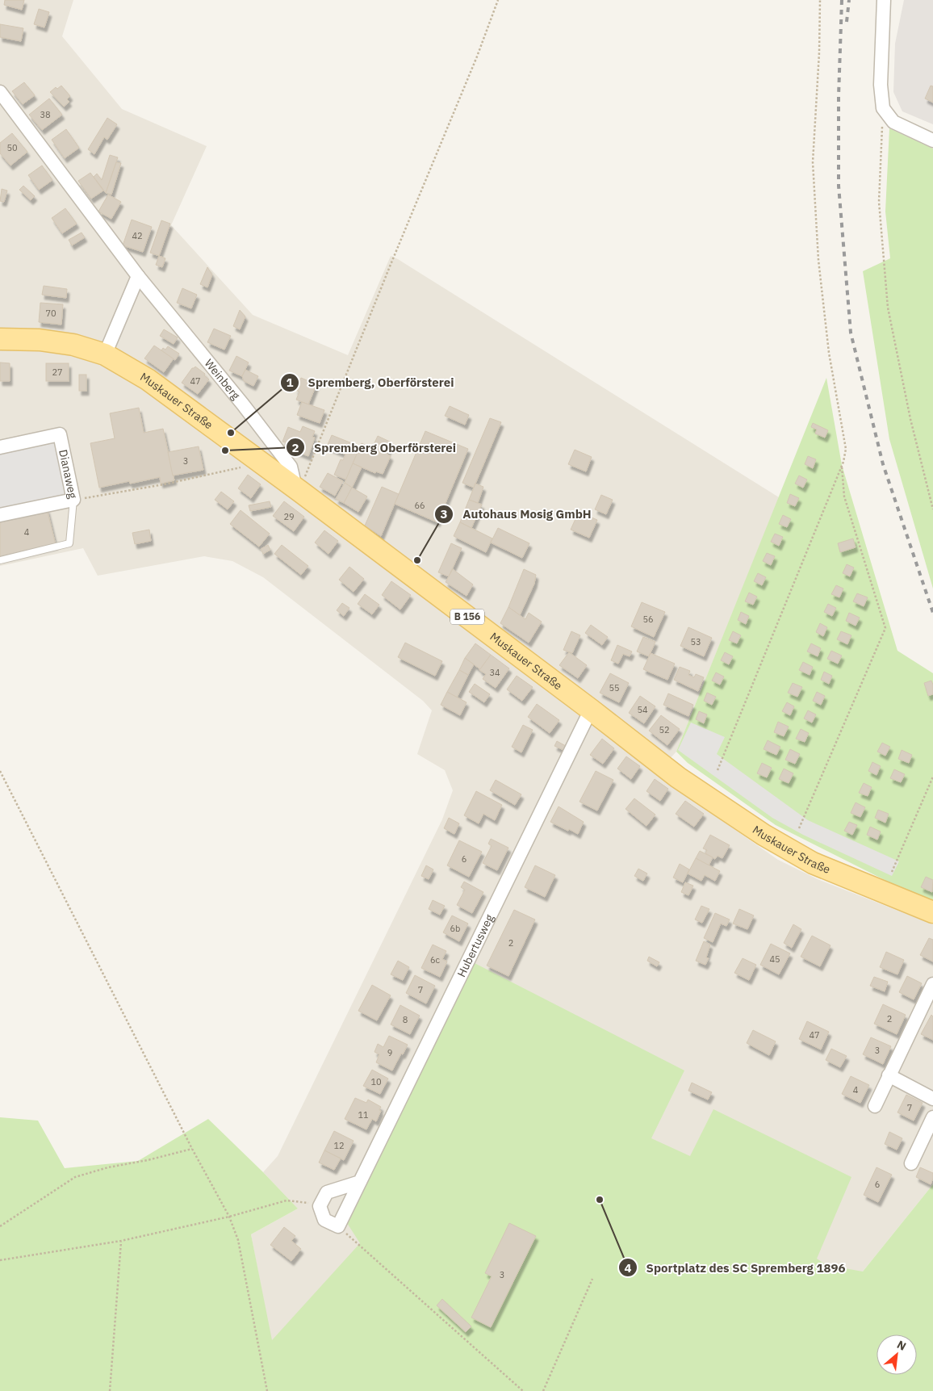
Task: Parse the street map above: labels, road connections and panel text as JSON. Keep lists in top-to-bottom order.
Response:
{
  "streets": {
    "main road": ["Muskauer Straße", "B 156"],
    "street": ["Weinberg", "Dianaweg", "Hubertusweg"]
  },
  "crossings": [
    ["Weinberg", "Muskauer Straße"],
    ["Muskauer Straße", "Hubertusweg"]
  ],
  "places": [
    "Spremberg, Oberförsterei",
    "Spremberg Oberförsterei",
    "Autohaus Mosig GmbH",
    "Sportplatz des SC Spremberg 1896"
  ],
  "house_numbers": [
    "38",
    "50",
    "42",
    "70",
    "27",
    "47",
    "3",
    "66",
    "29",
    "4",
    "56",
    "53",
    "34",
    "55",
    "54",
    "52",
    "6",
    "6b",
    "2",
    "45",
    "6c",
    "7",
    "2",
    "8",
    "47",
    "3",
    "9",
    "10",
    "4",
    "7",
    "11",
    "12",
    "6",
    "3"
  ],
  "north": "top right"
}
